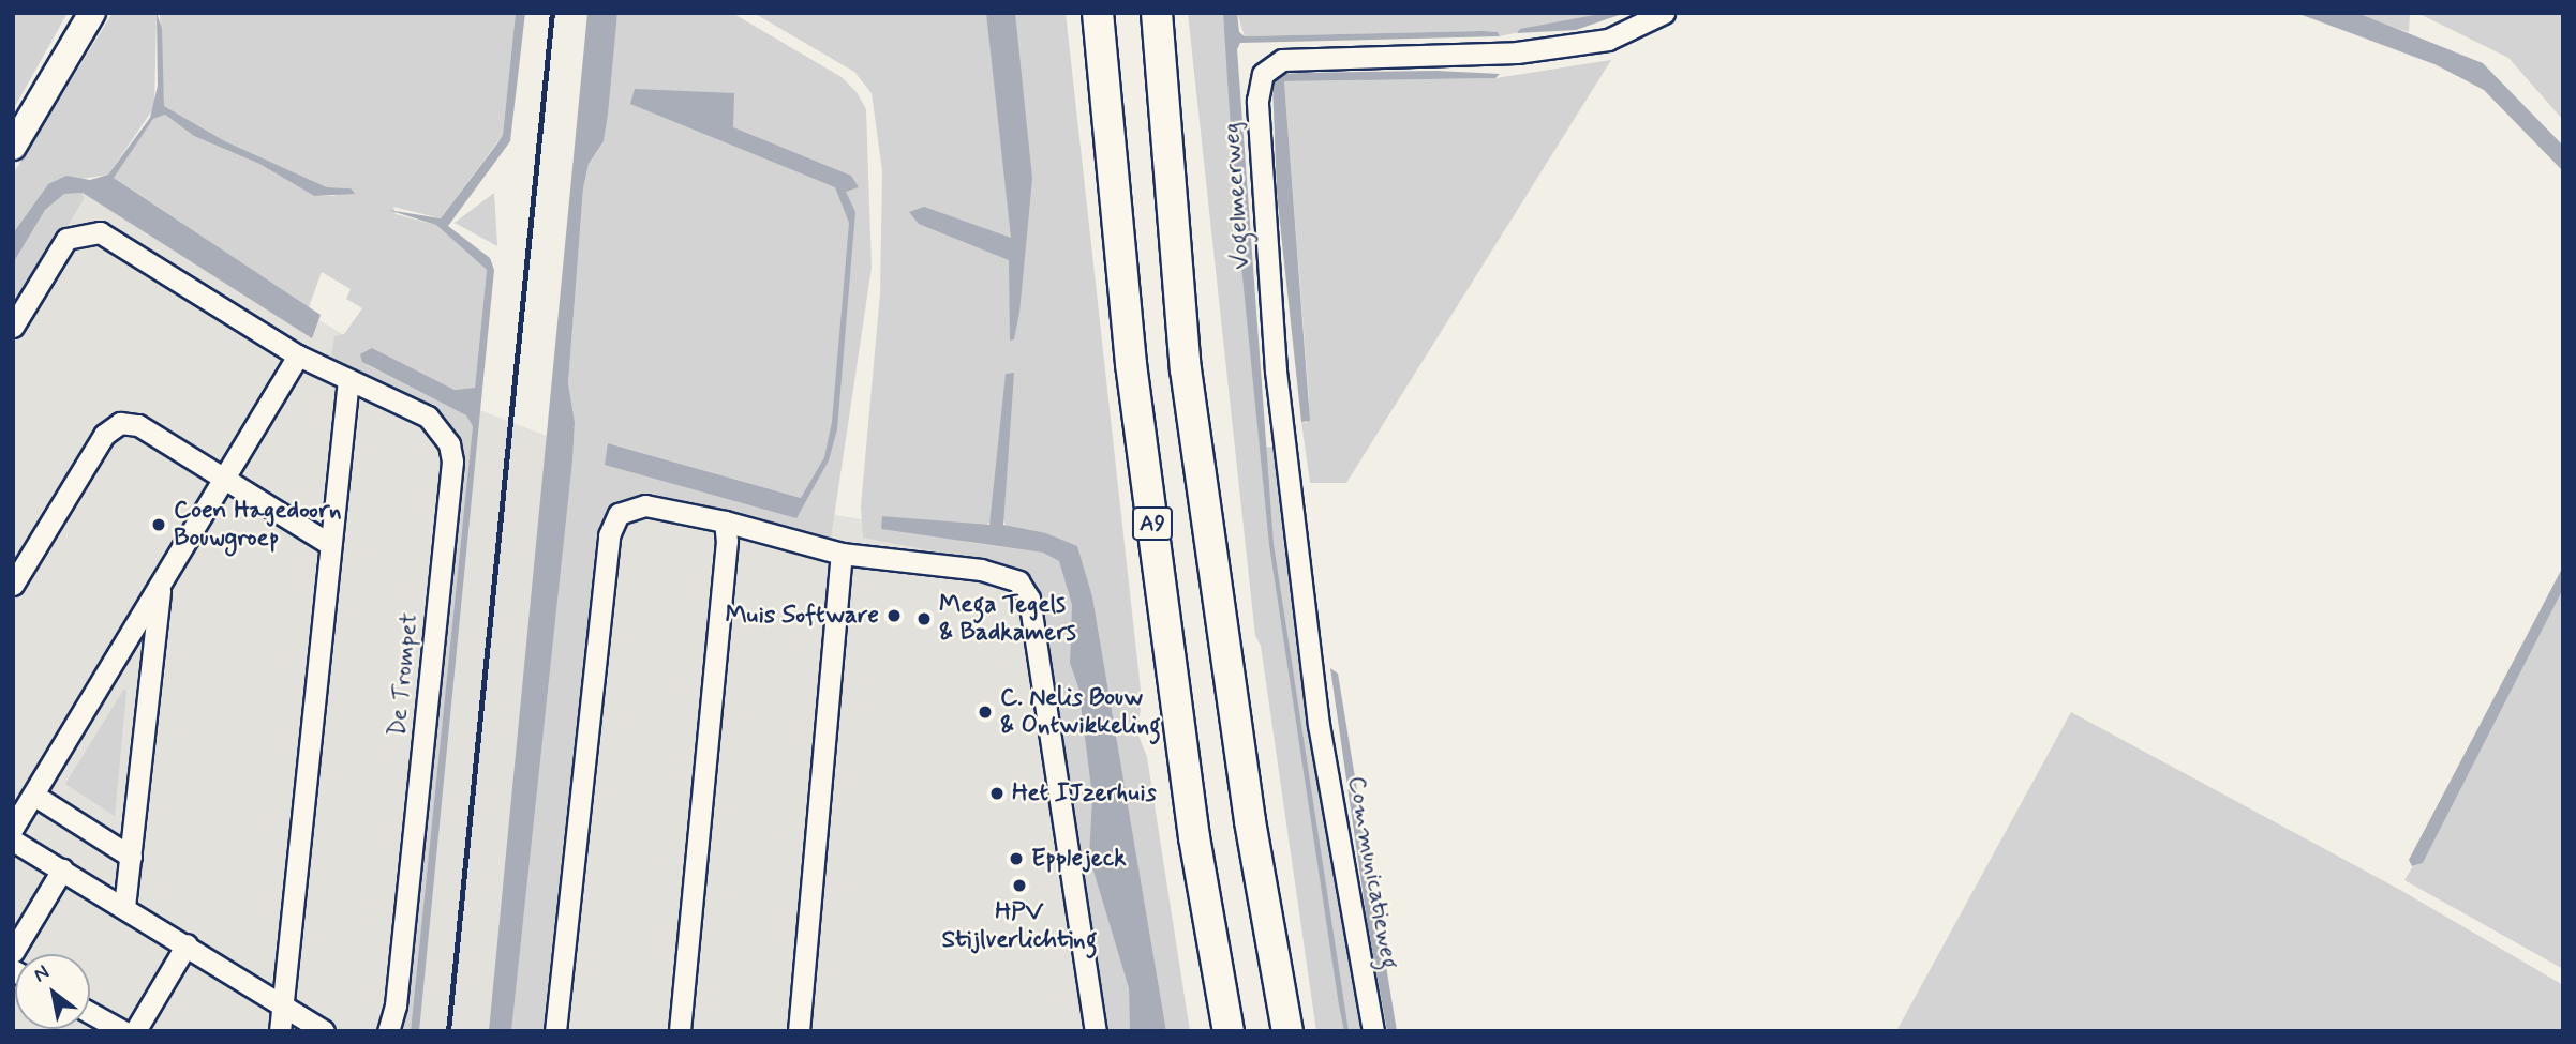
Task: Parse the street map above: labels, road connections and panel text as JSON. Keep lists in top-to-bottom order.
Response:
{
  "streets": {
    "highway": ["A9"],
    "street": ["Vogelmeerweg", "De Trompet", "Communicatieweg"]
  },
  "crossings": [
    ["Vogelmeerweg", "Communicatieweg"]
  ],
  "places": [
    "Coen Hagedoorn Bouwgroep",
    "Muis Software",
    "Mega Tegels & Badkamers",
    "C. Nelis Bouw & Ontwikkeling",
    "Het IJzerhuis",
    "Epplejeck",
    "HPV Stijlverlichting"
  ],
  "north": "top left"
}
